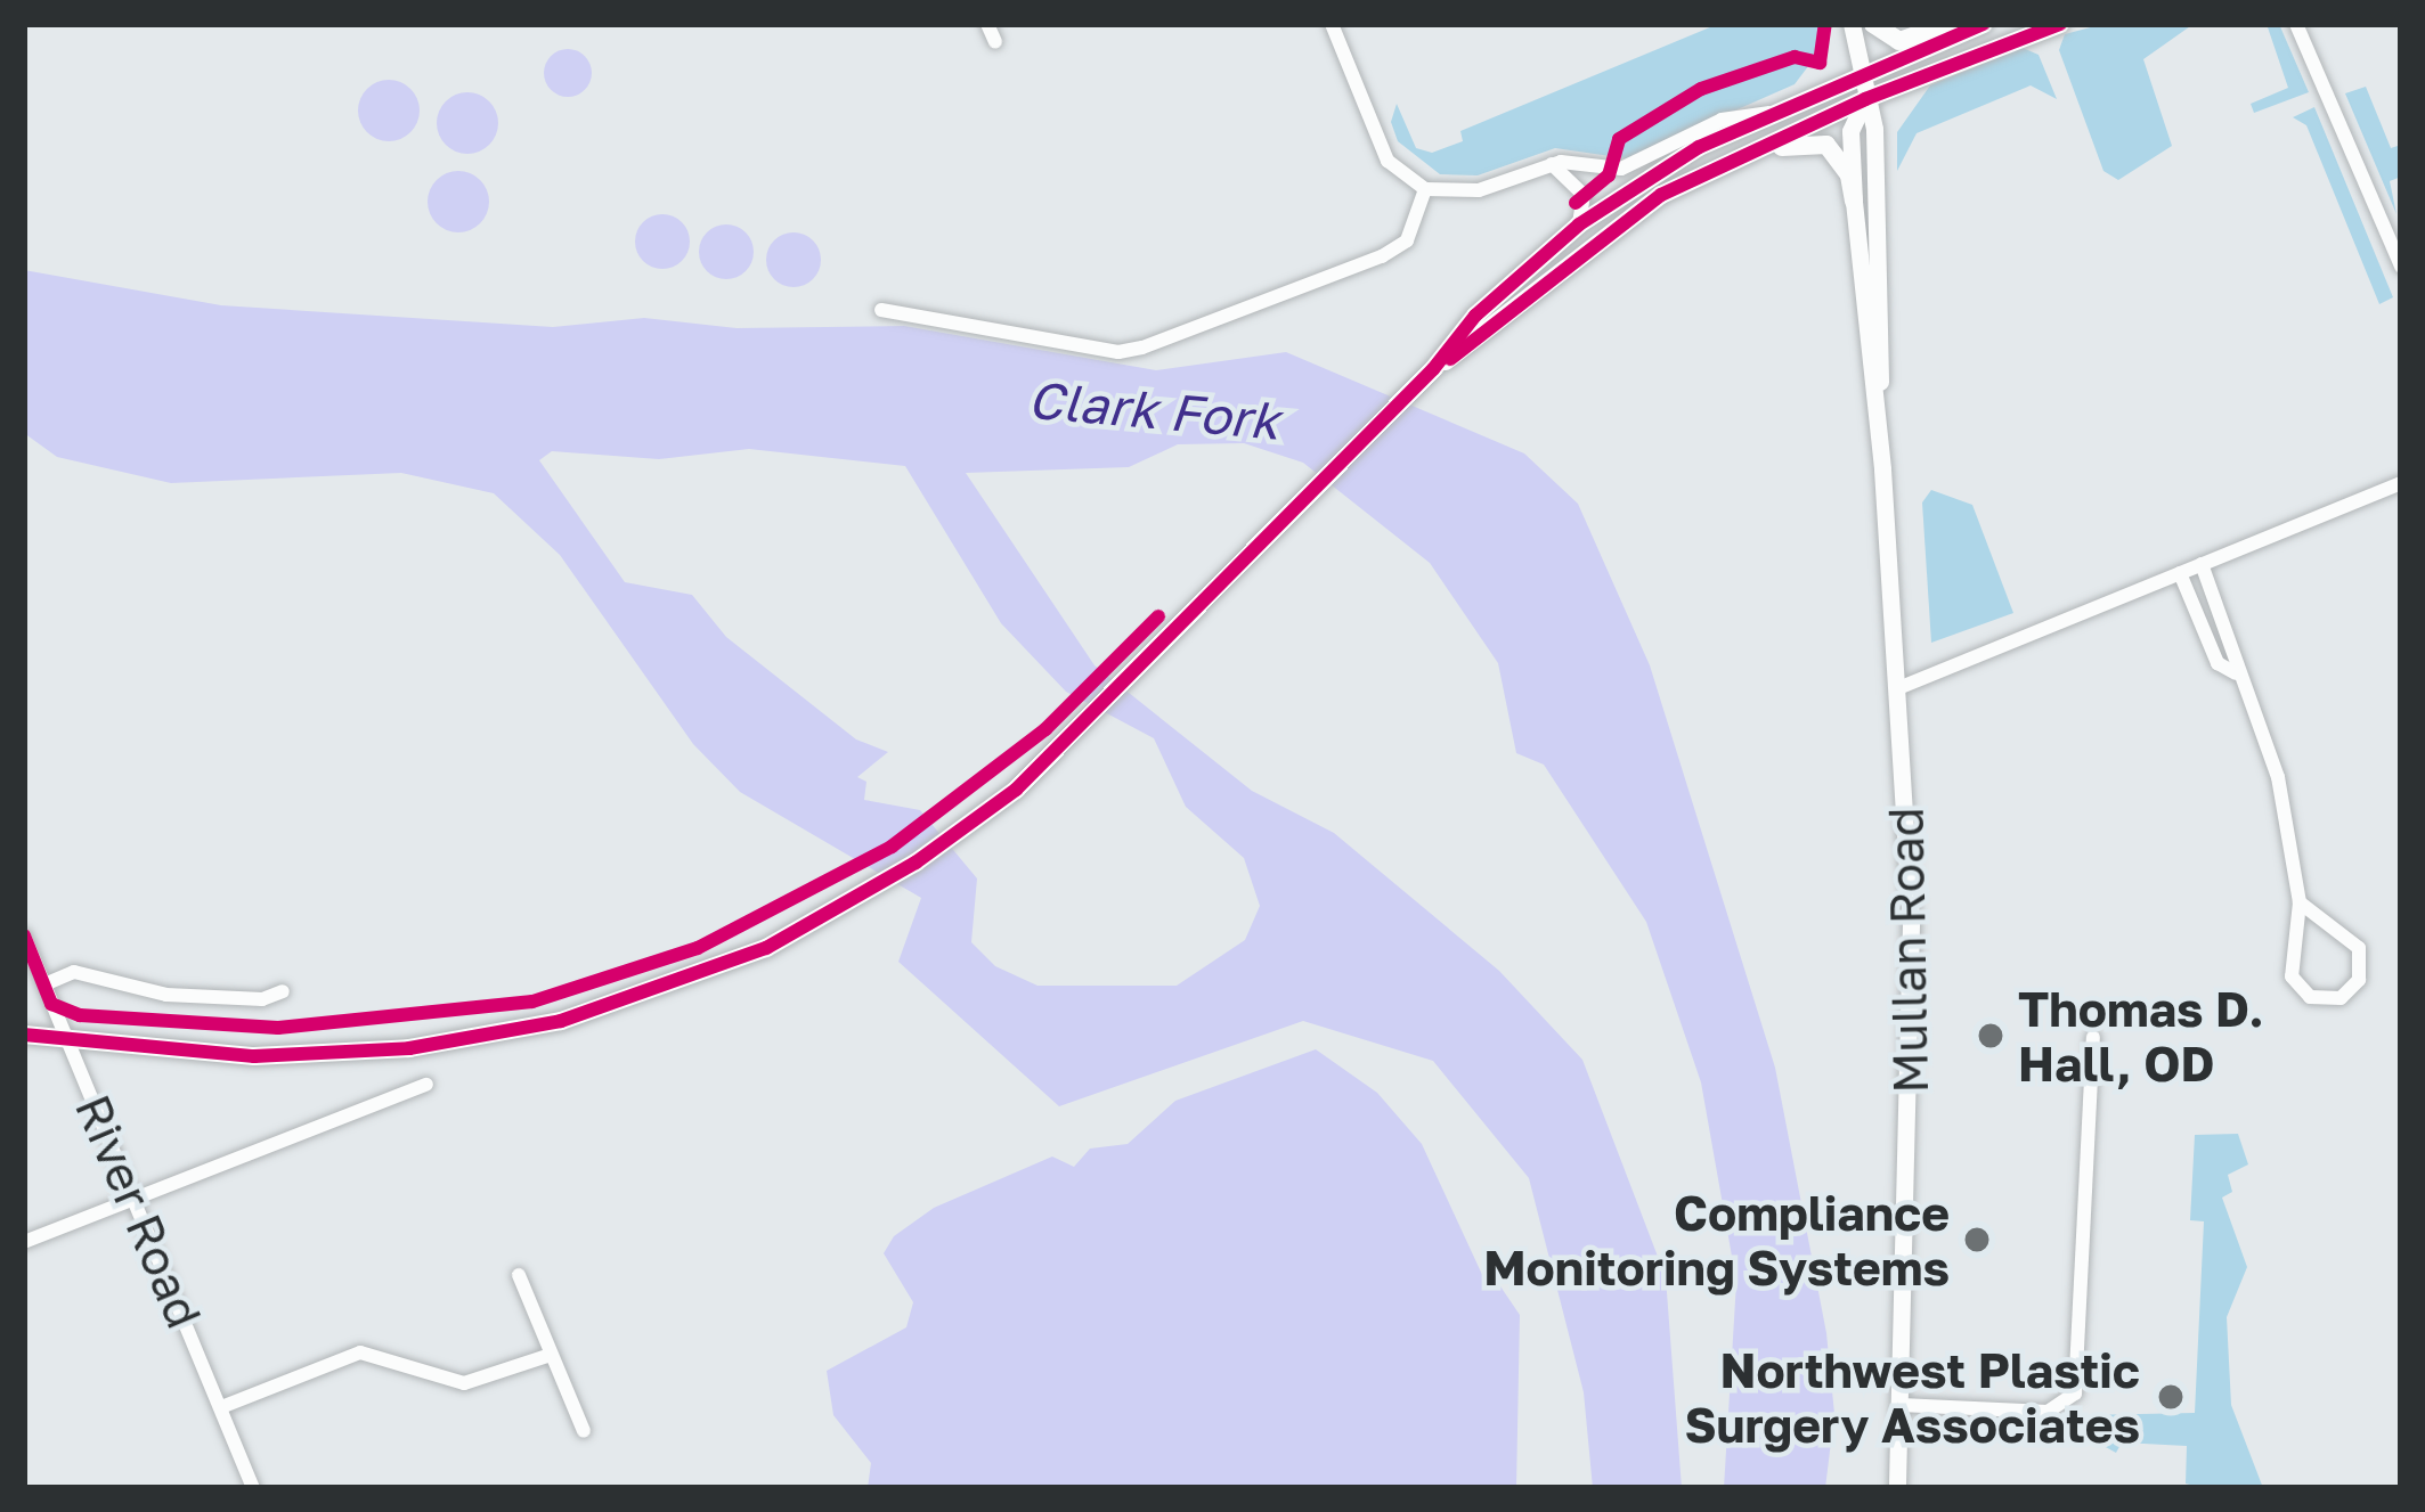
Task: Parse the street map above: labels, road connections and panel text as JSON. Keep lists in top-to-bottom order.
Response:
{
  "streets": {
    "main road": ["Mullan Road"],
    "street": ["River Road"]
  },
  "water": ["Clark Fork"],
  "places": ["Thomas D. Hall, OD", "Compliance Monitoring Systems", "Northwest Plastic Surgery Associates"]
}
